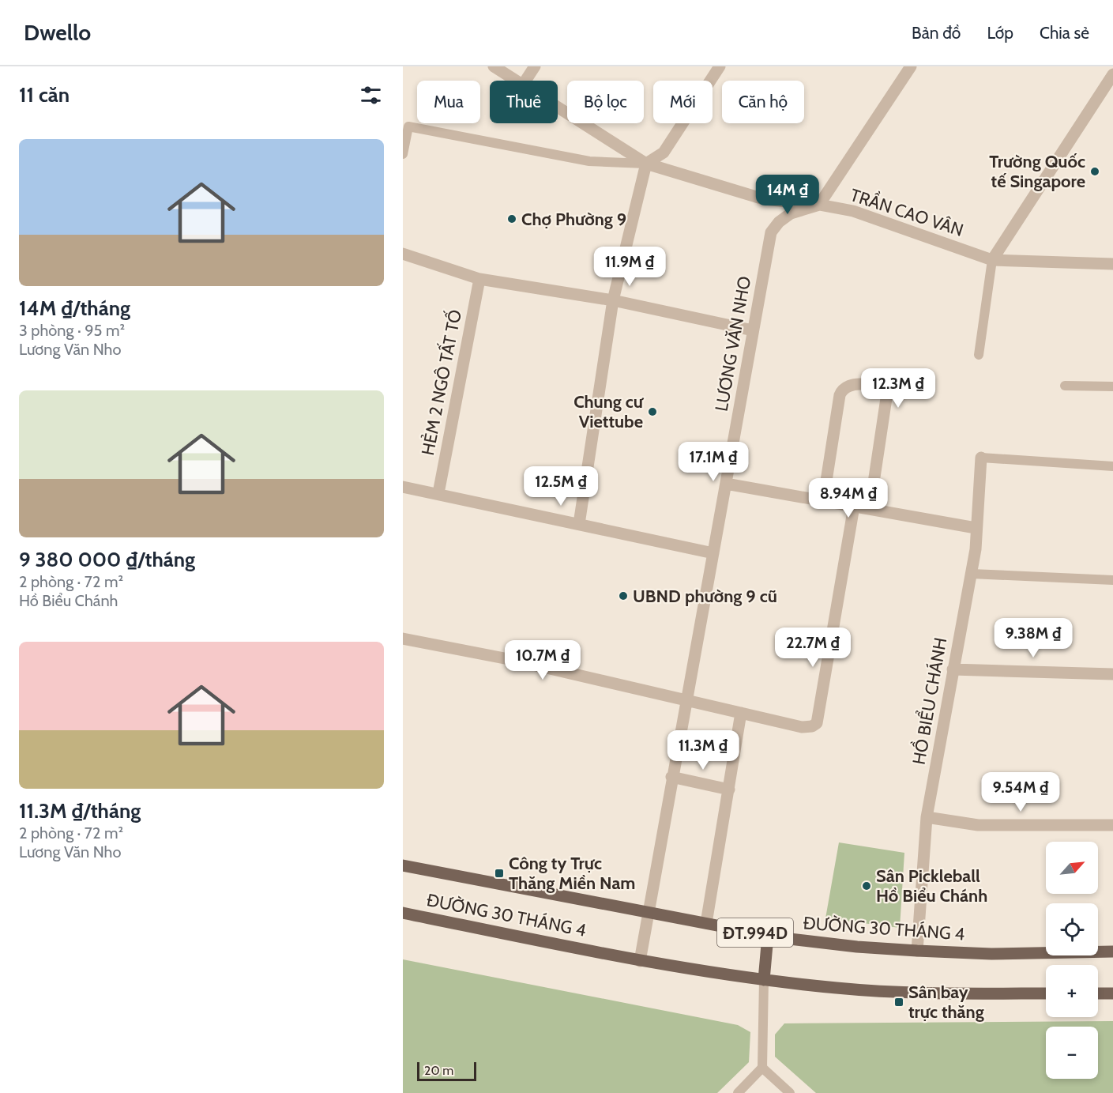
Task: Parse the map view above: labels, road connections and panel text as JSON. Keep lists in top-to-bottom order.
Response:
{
  "streets": {
    "main road": ["ĐƯỜNG 30 THÁNG 4", "ĐT.994D"],
    "street": [
      "TRẦN CAO VÂN",
      "LƯƠNG VĂN NHO",
      "HẺM 2 NGÔ TẤT TỐ",
      "HỒ BIỂU CHÁNH"
    ]
  },
  "crossings": [
    ["TRẦN CAO VÂN", "LƯƠNG VĂN NHO"],
    ["LƯƠNG VĂN NHO", "ĐƯỜNG 30 THÁNG 4"],
    ["HỒ BIỂU CHÁNH", "ĐƯỜNG 30 THÁNG 4"]
  ],
  "places": {
    "other": [
      "Trường Quốc tế Singapore",
      "Chợ Phường 9",
      "Chung cư Viettube",
      "UBND phường 9 cũ",
      "Sân Pickleball Hồ Biểu Chánh"
    ],
    "transit": ["Công ty Trực Thăng Miền Nam", "Sân bay trực thăng"]
  },
  "scale_bar": "20 m",
  "north": "top right",
  "page": {
    "header": "Dwello",
    "nav": ["Bản đồ", "Lớp", "Chia sẻ"],
    "heading": "11 căn",
    "chip": [
      "Mua",
      "Thuê",
      "Bộ lọc",
      "Mới",
      "Căn hộ"
    ],
    "list": [
      {
        "name": "14M ₫/tháng",
        "note": "3 phòng · 95 m² · Lương Văn Nho"
      },
      {
        "name": "9 380 000 ₫/tháng",
        "note": "2 phòng · 72 m² · Hồ Biểu Chánh"
      },
      {
        "name": "11.3M ₫/tháng",
        "note": "2 phòng · 72 m² · Lương Văn Nho"
      }
    ],
    "price": [
      "14M ₫",
      "11.9M ₫",
      "12.3M ₫",
      "17.1M ₫",
      "12.5M ₫",
      "8.94M ₫",
      "9.38M ₫",
      "22.7M ₫",
      "10.7M ₫",
      "11.3M ₫",
      "9.54M ₫"
    ],
    "map_buttons": ["+", "−"],
    "scale": "20 m"
  }
}
